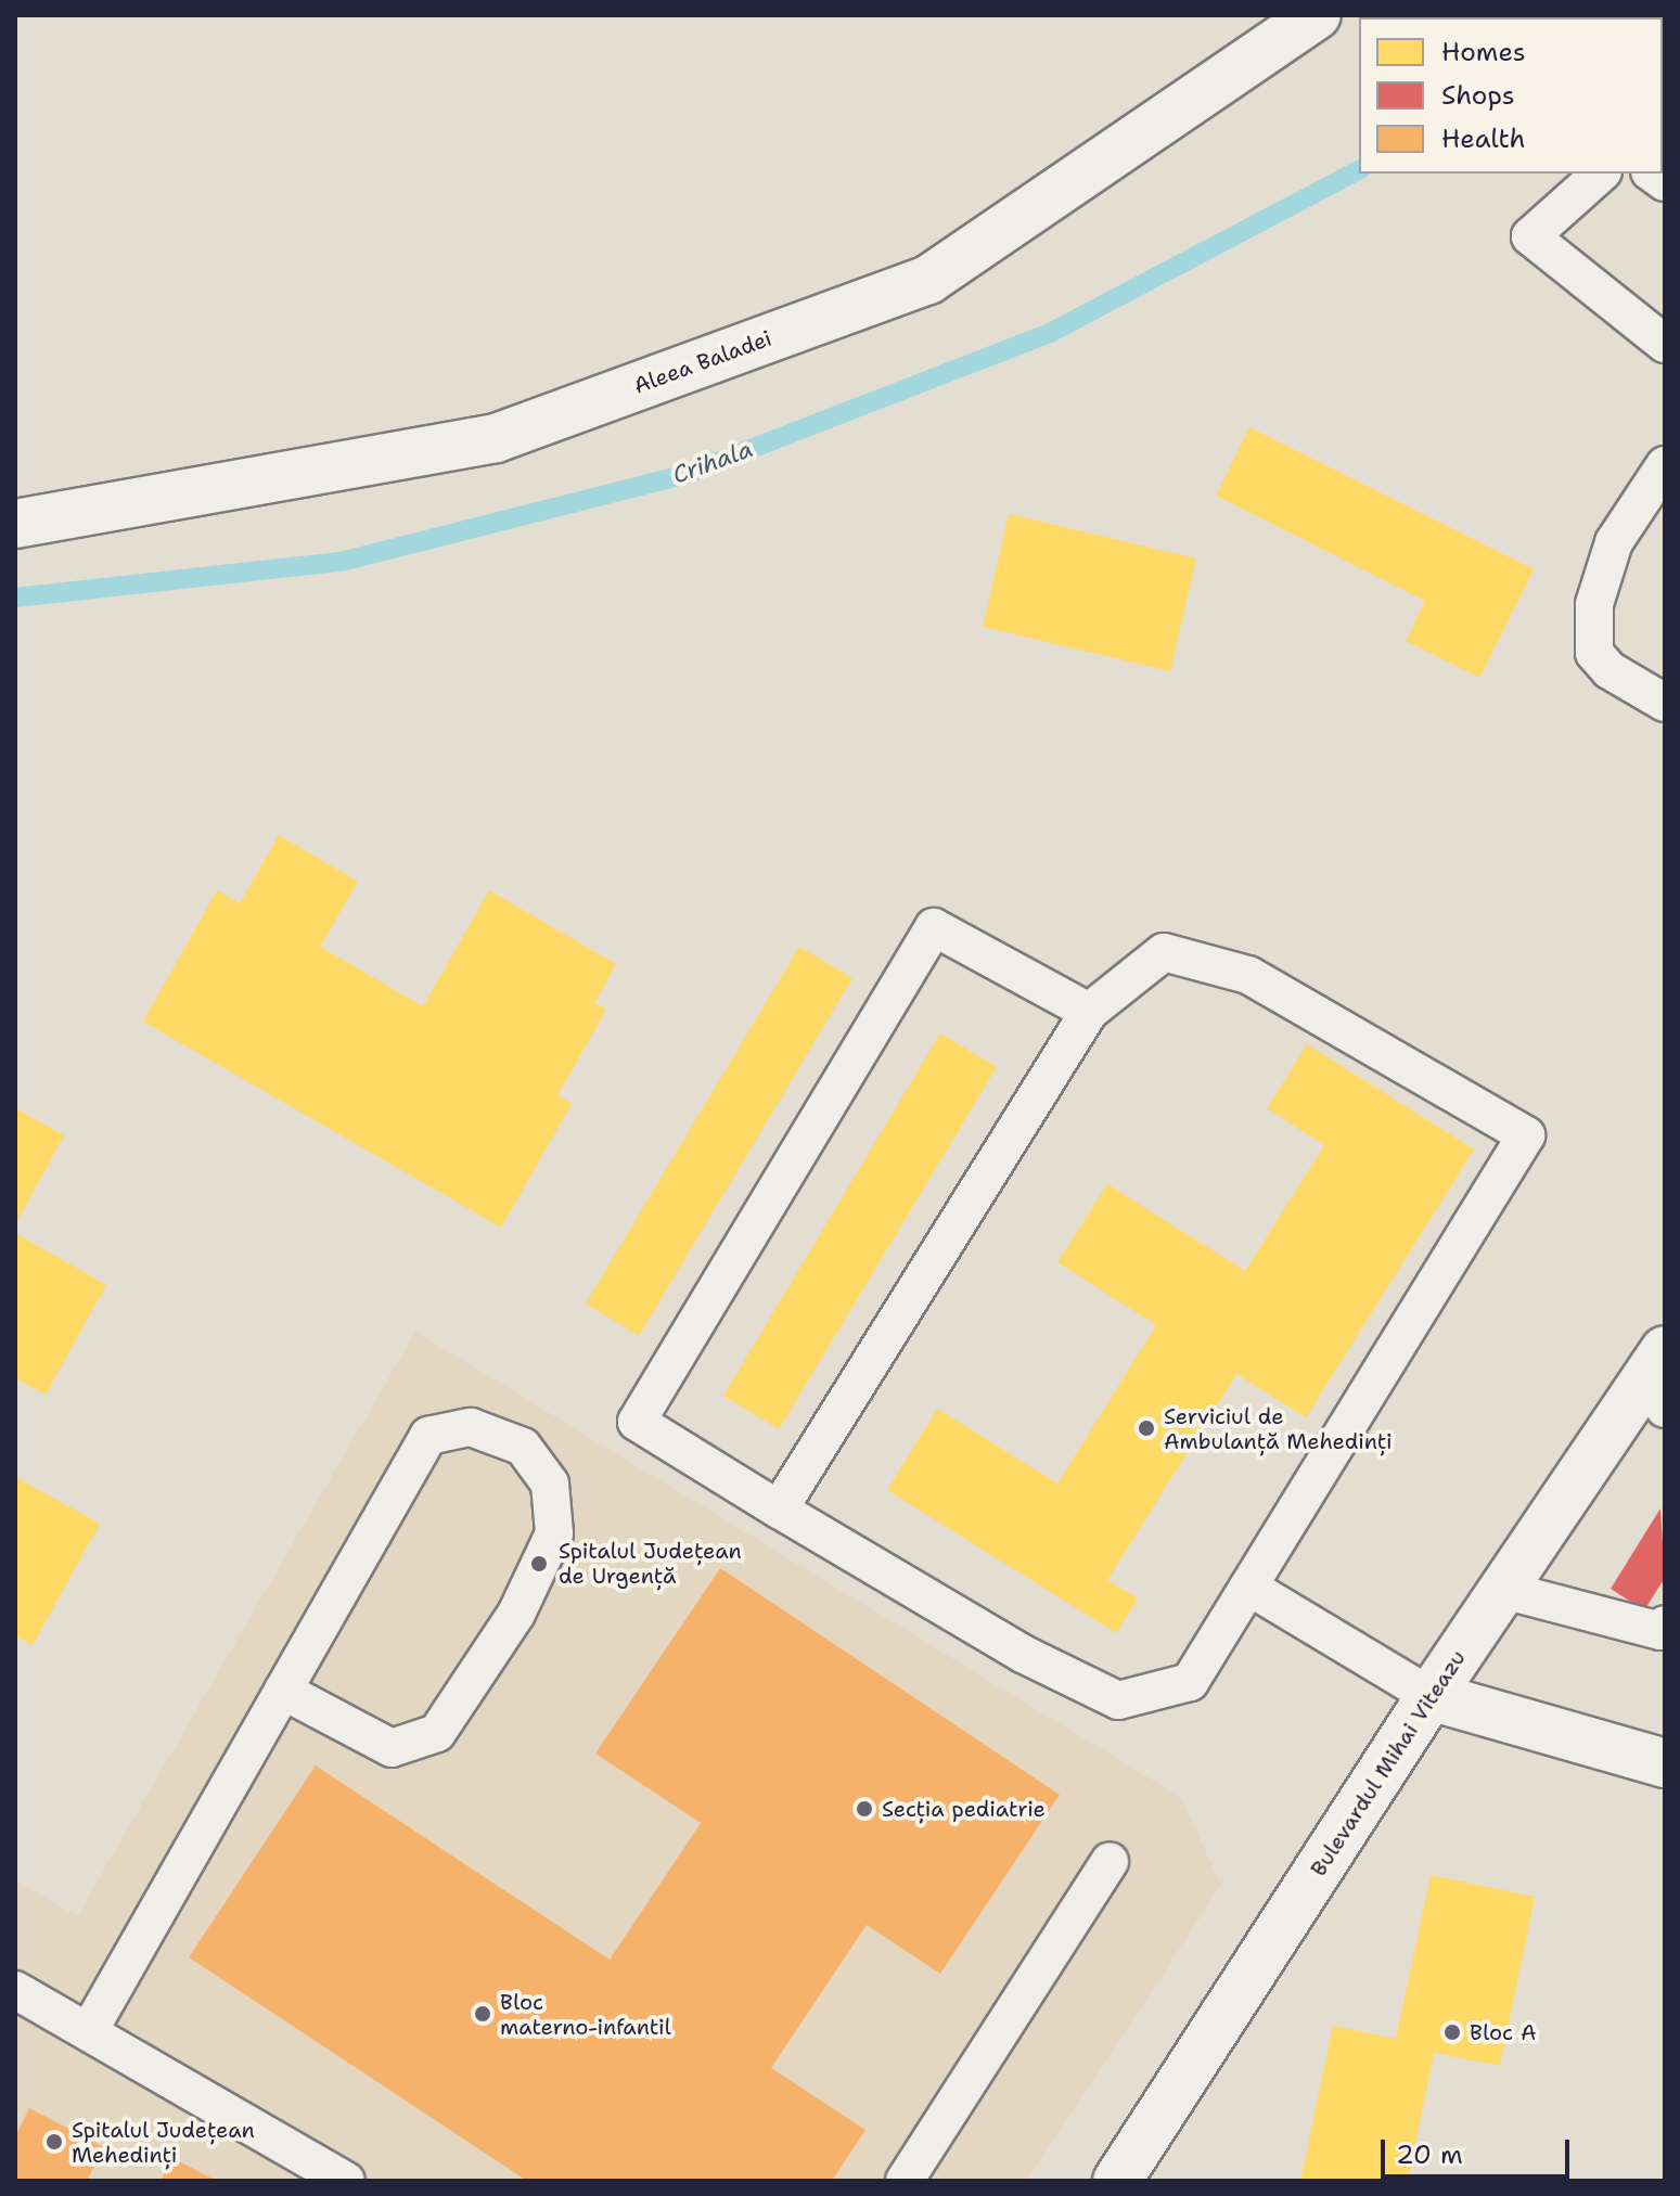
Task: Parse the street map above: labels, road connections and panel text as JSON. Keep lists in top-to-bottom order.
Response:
{
  "streets": {
    "street": ["Aleea Baladei", "Bulevardul Mihai Viteazu"]
  },
  "water": ["Crihala"],
  "places": [
    "Serviciul de Ambulanță Mehedinți",
    "Spitalul Județean de Urgență",
    "Secția pediatrie",
    "Bloc materno-infantil",
    "Bloc A",
    "Spitalul Județean Mehedinți"
  ],
  "legend": ["Homes", "Shops", "Health"],
  "scale_bar": "20 m"
}
